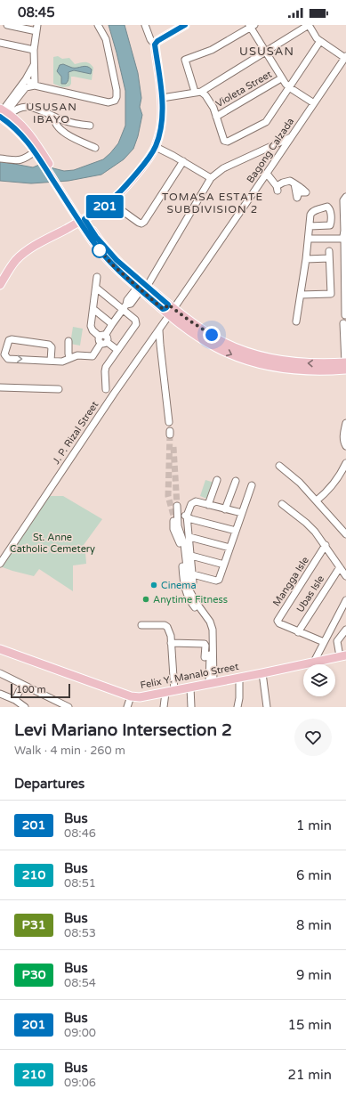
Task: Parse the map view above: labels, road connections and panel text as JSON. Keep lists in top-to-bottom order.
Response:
{
  "streets": {
    "main road": ["Felix Y. Manalo Street"],
    "street": [
      "Violeta Street",
      "Bagong Calzada",
      "J. P. Rizal Street",
      "Mangga Isle",
      "Ubas Isle"
    ]
  },
  "crossings": [
    ["Bagong Calzada", "J. P. Rizal Street"],
    ["Mangga Isle", "Ubas Isle"]
  ],
  "districts": ["USUSAN", "USUSAN IBAYO", "TOMASA ESTATE SUBDIVISION 2"],
  "parks": ["St. Anne Catholic Cemetery"],
  "places": ["Cinema", "Anytime Fitness"],
  "lines": ["bus line 201"],
  "scale_bar": "100 m",
  "page": {
    "status": "08:45",
    "on_map": "201",
    "scale": "100 m",
    "heading": [
      ["Levi Mariano Intersection 2", "Walk · 4 min · 260 m"],
      "Departures"
    ],
    "list": [
      {
        "mark": "201",
        "name": "Bus",
        "note": "08:46",
        "value": "1 min"
      },
      {
        "mark": "210",
        "name": "Bus",
        "note": "08:51",
        "value": "6 min"
      },
      {
        "mark": "P31",
        "name": "Bus",
        "note": "08:53",
        "value": "8 min"
      },
      {
        "mark": "P30",
        "name": "Bus",
        "note": "08:54",
        "value": "9 min"
      },
      {
        "mark": "201",
        "name": "Bus",
        "note": "09:00",
        "value": "15 min"
      },
      {
        "mark": "210",
        "name": "Bus",
        "note": "09:06",
        "value": "21 min"
      }
    ]
  }
}
